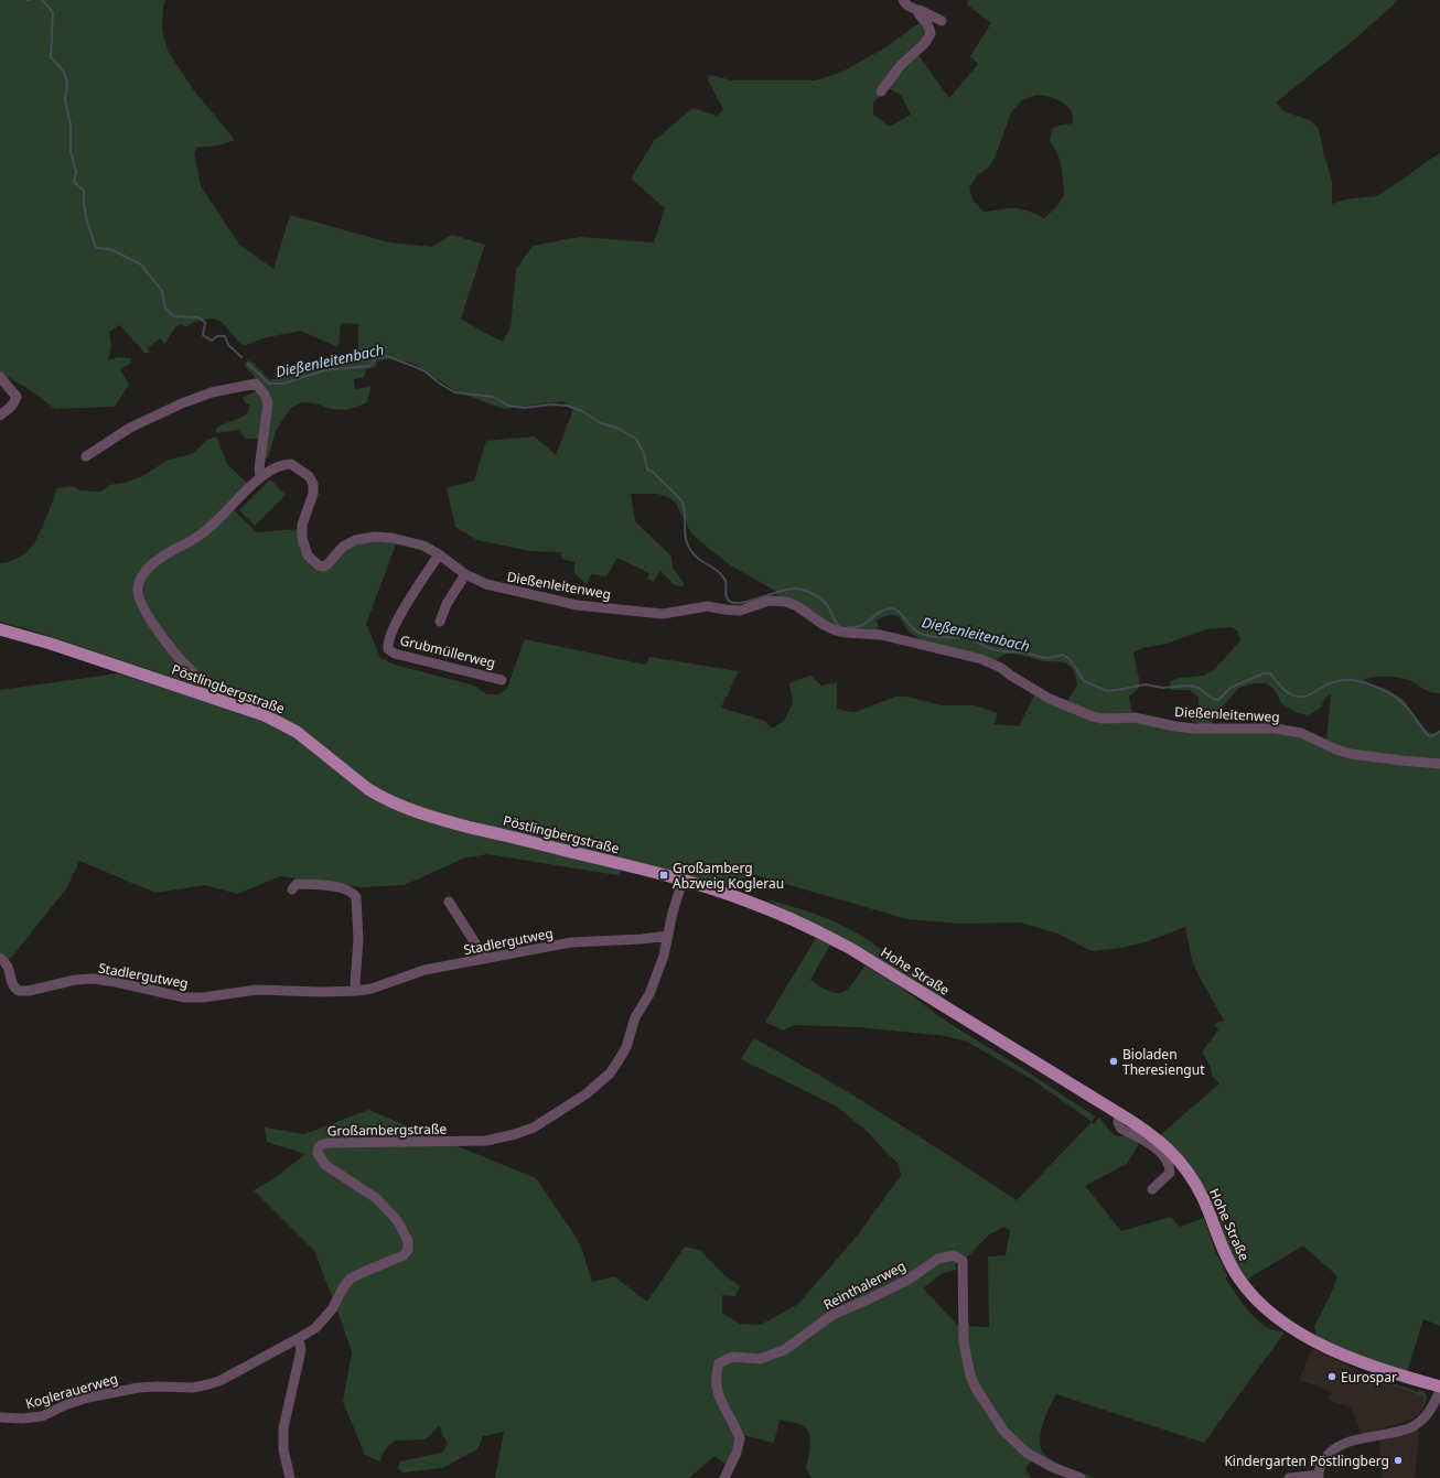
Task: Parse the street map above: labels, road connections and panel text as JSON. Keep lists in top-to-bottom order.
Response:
{
  "streets": {
    "main road": ["Pöstlingbergstraße", "Hohe Straße"],
    "street": [
      "Dießenleitenweg",
      "Grubmüllerweg",
      "Stadlergutweg",
      "Großambergstraße",
      "Reinthalerweg",
      "Koglerauerweg"
    ]
  },
  "crossings": [
    ["Dießenleitenweg", "Grubmüllerweg"],
    ["Dießenleitenweg", "Pöstlingbergstraße"],
    ["Pöstlingbergstraße", "Hohe Straße"],
    ["Pöstlingbergstraße", "Großambergstraße"],
    ["Stadlergutweg", "Großambergstraße"],
    ["Hohe Straße", "Großambergstraße"],
    ["Großambergstraße", "Koglerauerweg"]
  ],
  "water": ["Dießenleitenbach"],
  "places": {
    "transit": ["Großamberg Abzweig Koglerau"],
    "other": ["Bioladen Theresiengut", "Eurospar", "Kindergarten Pöstlingberg"]
  }
}
